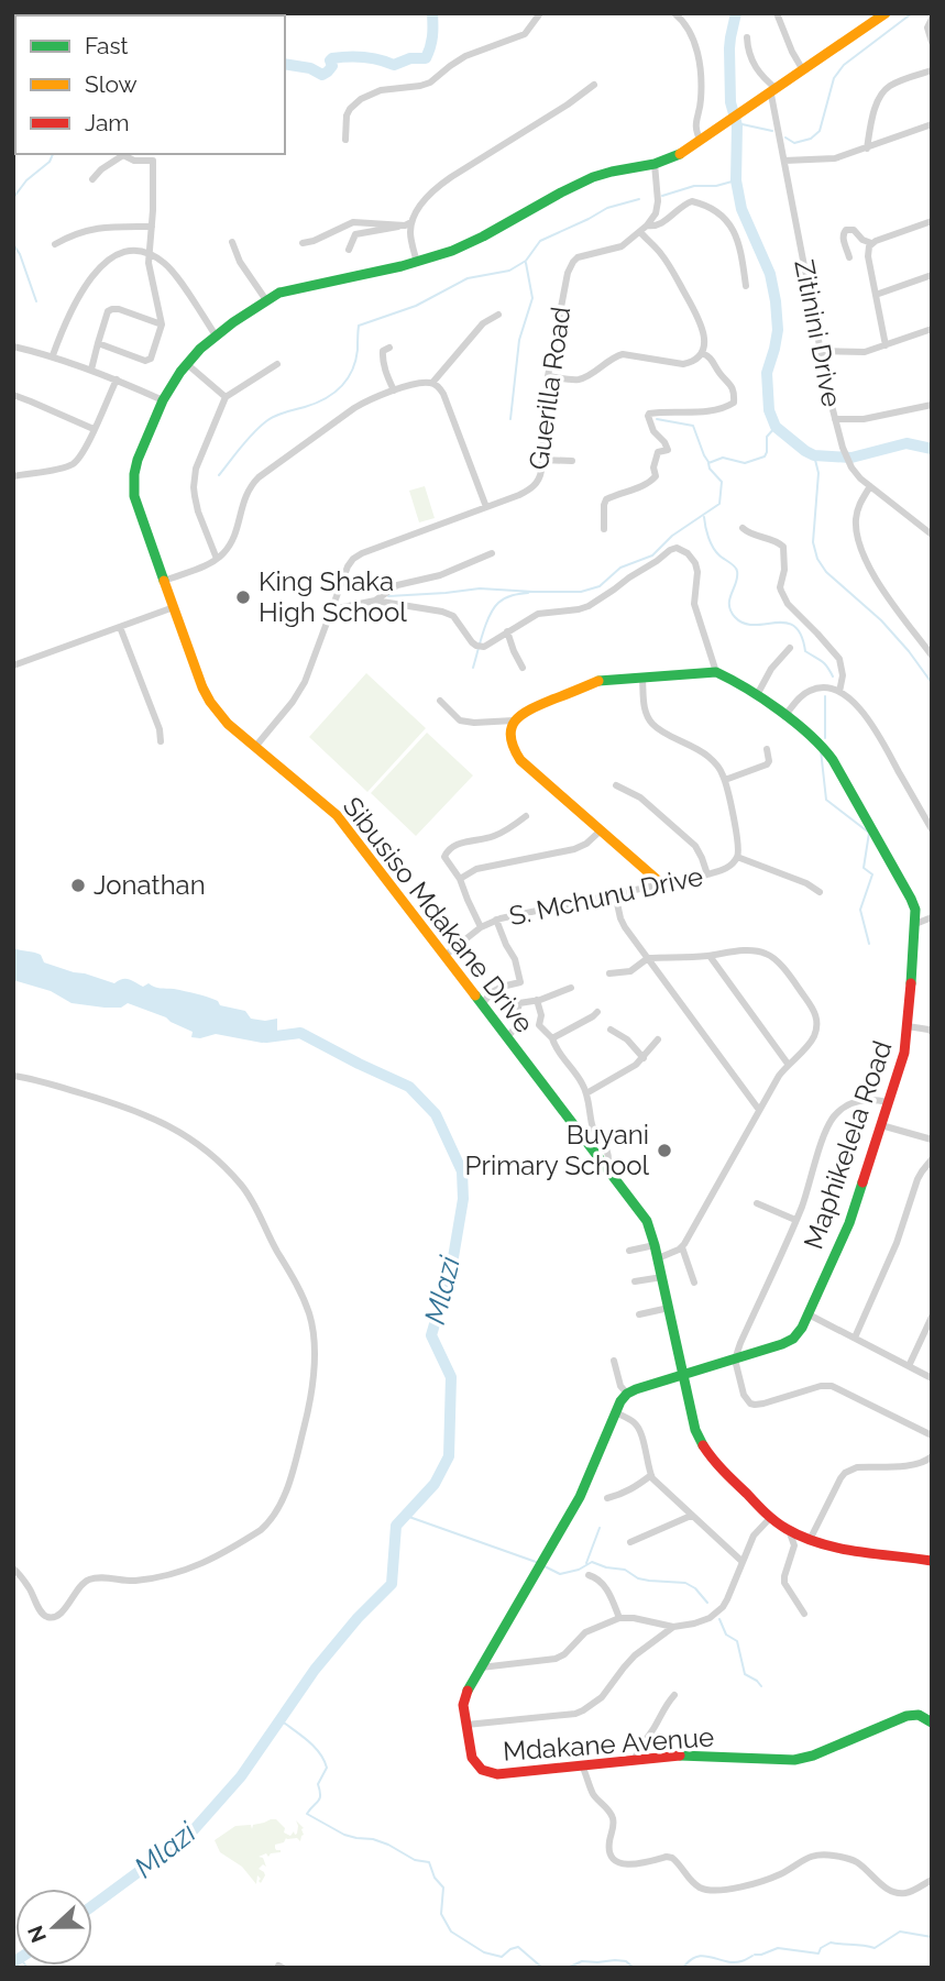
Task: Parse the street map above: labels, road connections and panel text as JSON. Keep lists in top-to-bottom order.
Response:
{
  "streets": {
    "street": [
      "Zitinini Drive",
      "Guerilla Road",
      "S. Mchunu Drive",
      "Sibusiso Mdakane Drive",
      "Maphikelela Road",
      "Mdakane Avenue"
    ]
  },
  "crossings": [
    ["Zitinini Drive", "Sibusiso Mdakane Drive"],
    ["Guerilla Road", "Sibusiso Mdakane Drive"],
    ["S. Mchunu Drive", "Sibusiso Mdakane Drive"],
    ["Sibusiso Mdakane Drive", "Maphikelela Road"]
  ],
  "water": ["Mlazi"],
  "places": ["King Shaka High School", "Jonathan", "Buyani Primary School"],
  "legend": ["Fast", "Slow", "Jam"],
  "north": "left"
}
